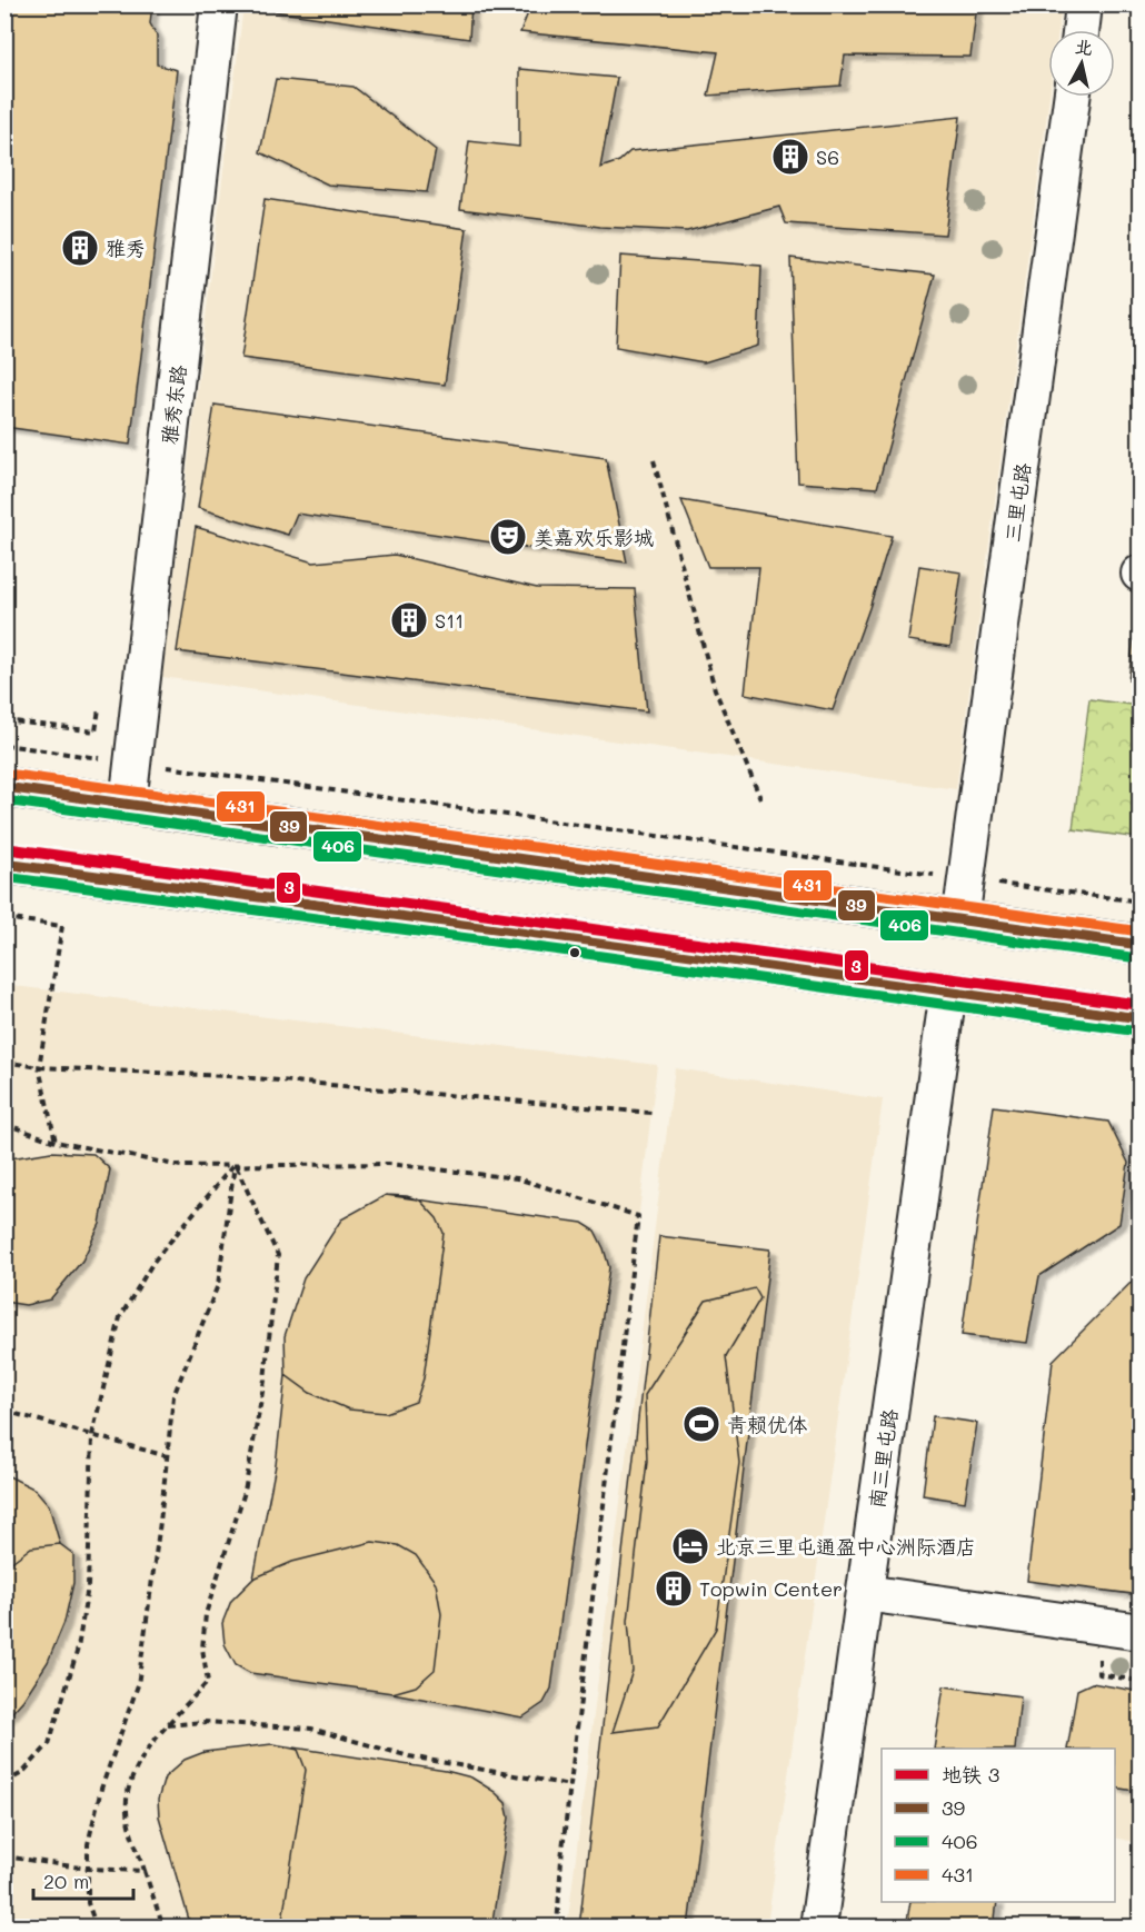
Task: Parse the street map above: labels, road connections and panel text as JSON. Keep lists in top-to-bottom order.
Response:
{
  "streets": {
    "street": ["雅秀东路", "三里屯路", "南三里屯路"]
  },
  "places": {
    "building": [
      "S6",
      "雅秀",
      "S11",
      "Topwin Center"
    ],
    "theatre": ["美嘉欢乐影城"],
    "sports": ["青赖优体"],
    "hotel": ["北京三里屯通盈中心洲际酒店"]
  },
  "lines": [
    "transit line 431",
    "transit line 39",
    "transit line 406",
    "metro line 3"
  ],
  "legend": [
    "地铁 3",
    "39",
    "406",
    "431"
  ],
  "scale_bar": "20 m",
  "north": "top"
}
